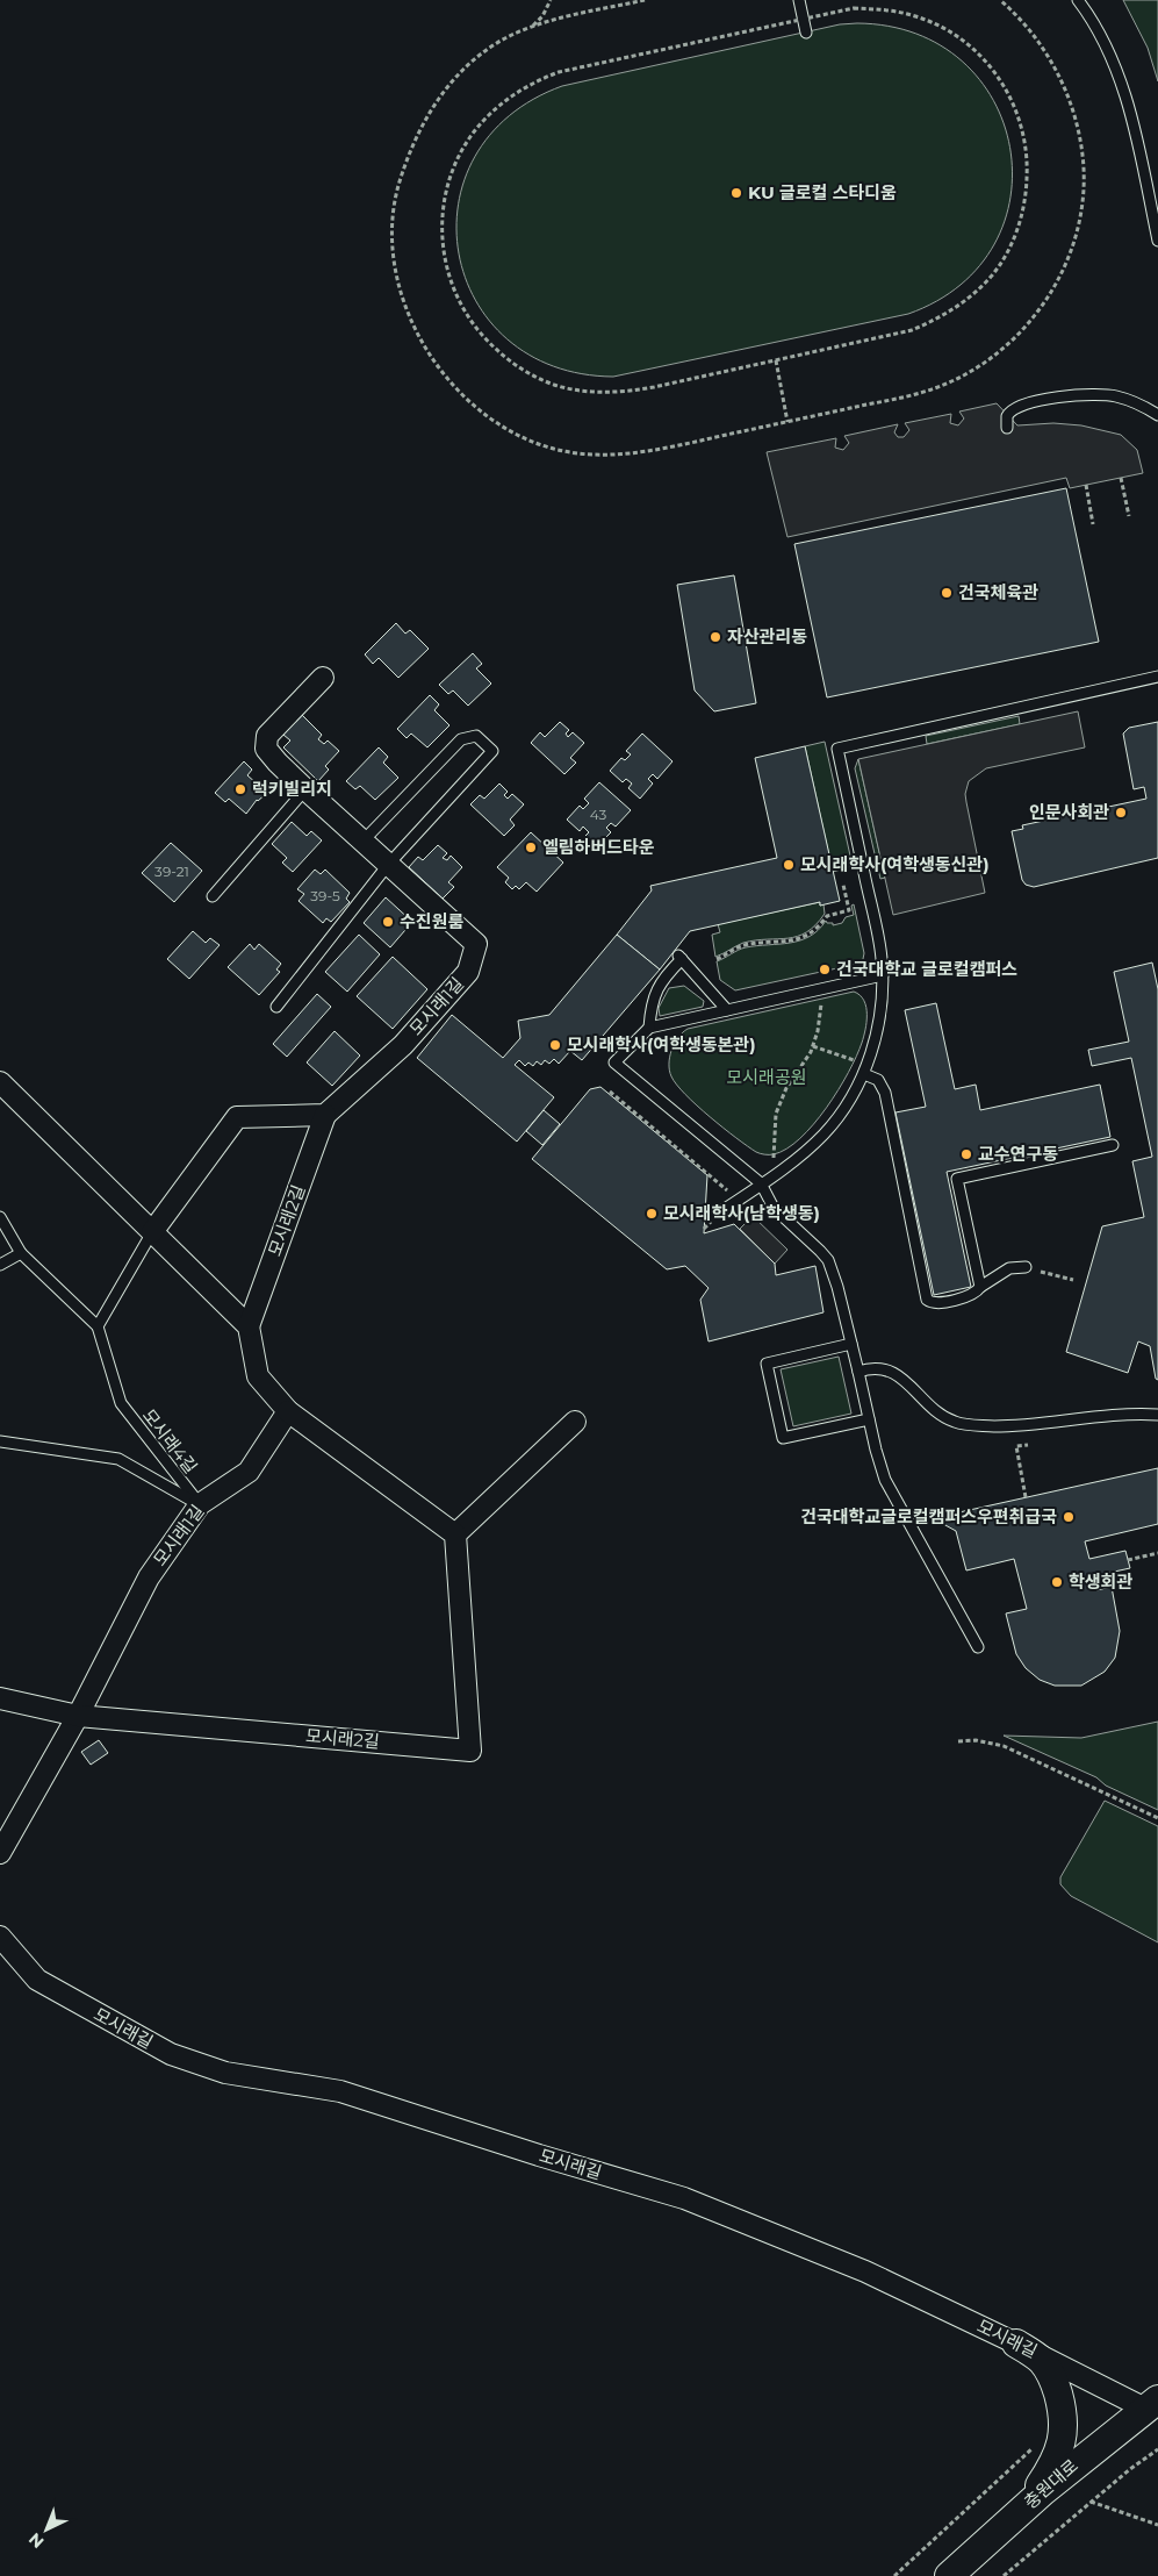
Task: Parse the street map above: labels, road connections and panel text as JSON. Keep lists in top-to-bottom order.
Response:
{
  "streets": {
    "street": [
      "모시래1길",
      "모시래2길",
      "모시래길",
      "충원대로"
    ],
    "lane": ["모시래4길"]
  },
  "crossings": [
    ["모시래1길", "모시래2길"],
    ["모시래1길", "모시래4길"],
    ["모시래길", "충원대로"]
  ],
  "parks": ["모시래공원"],
  "places": [
    "KU 글로컬 스타디움",
    "건국체육관",
    "자산관리동",
    "럭키빌리지",
    "인문사회관",
    "엘림하버드타운",
    "모시래학사(여학생동신관)",
    "수진원룸",
    "건국대학교 글로컬캠퍼스",
    "모시래학사(여학생동본관)",
    "교수연구동",
    "모시래학사(남학생동)",
    "건국대학교글로컬캠퍼스우편취급국",
    "학생회관"
  ],
  "house_numbers": ["43", "39-21", "39-5"],
  "north": "bottom left"
}
